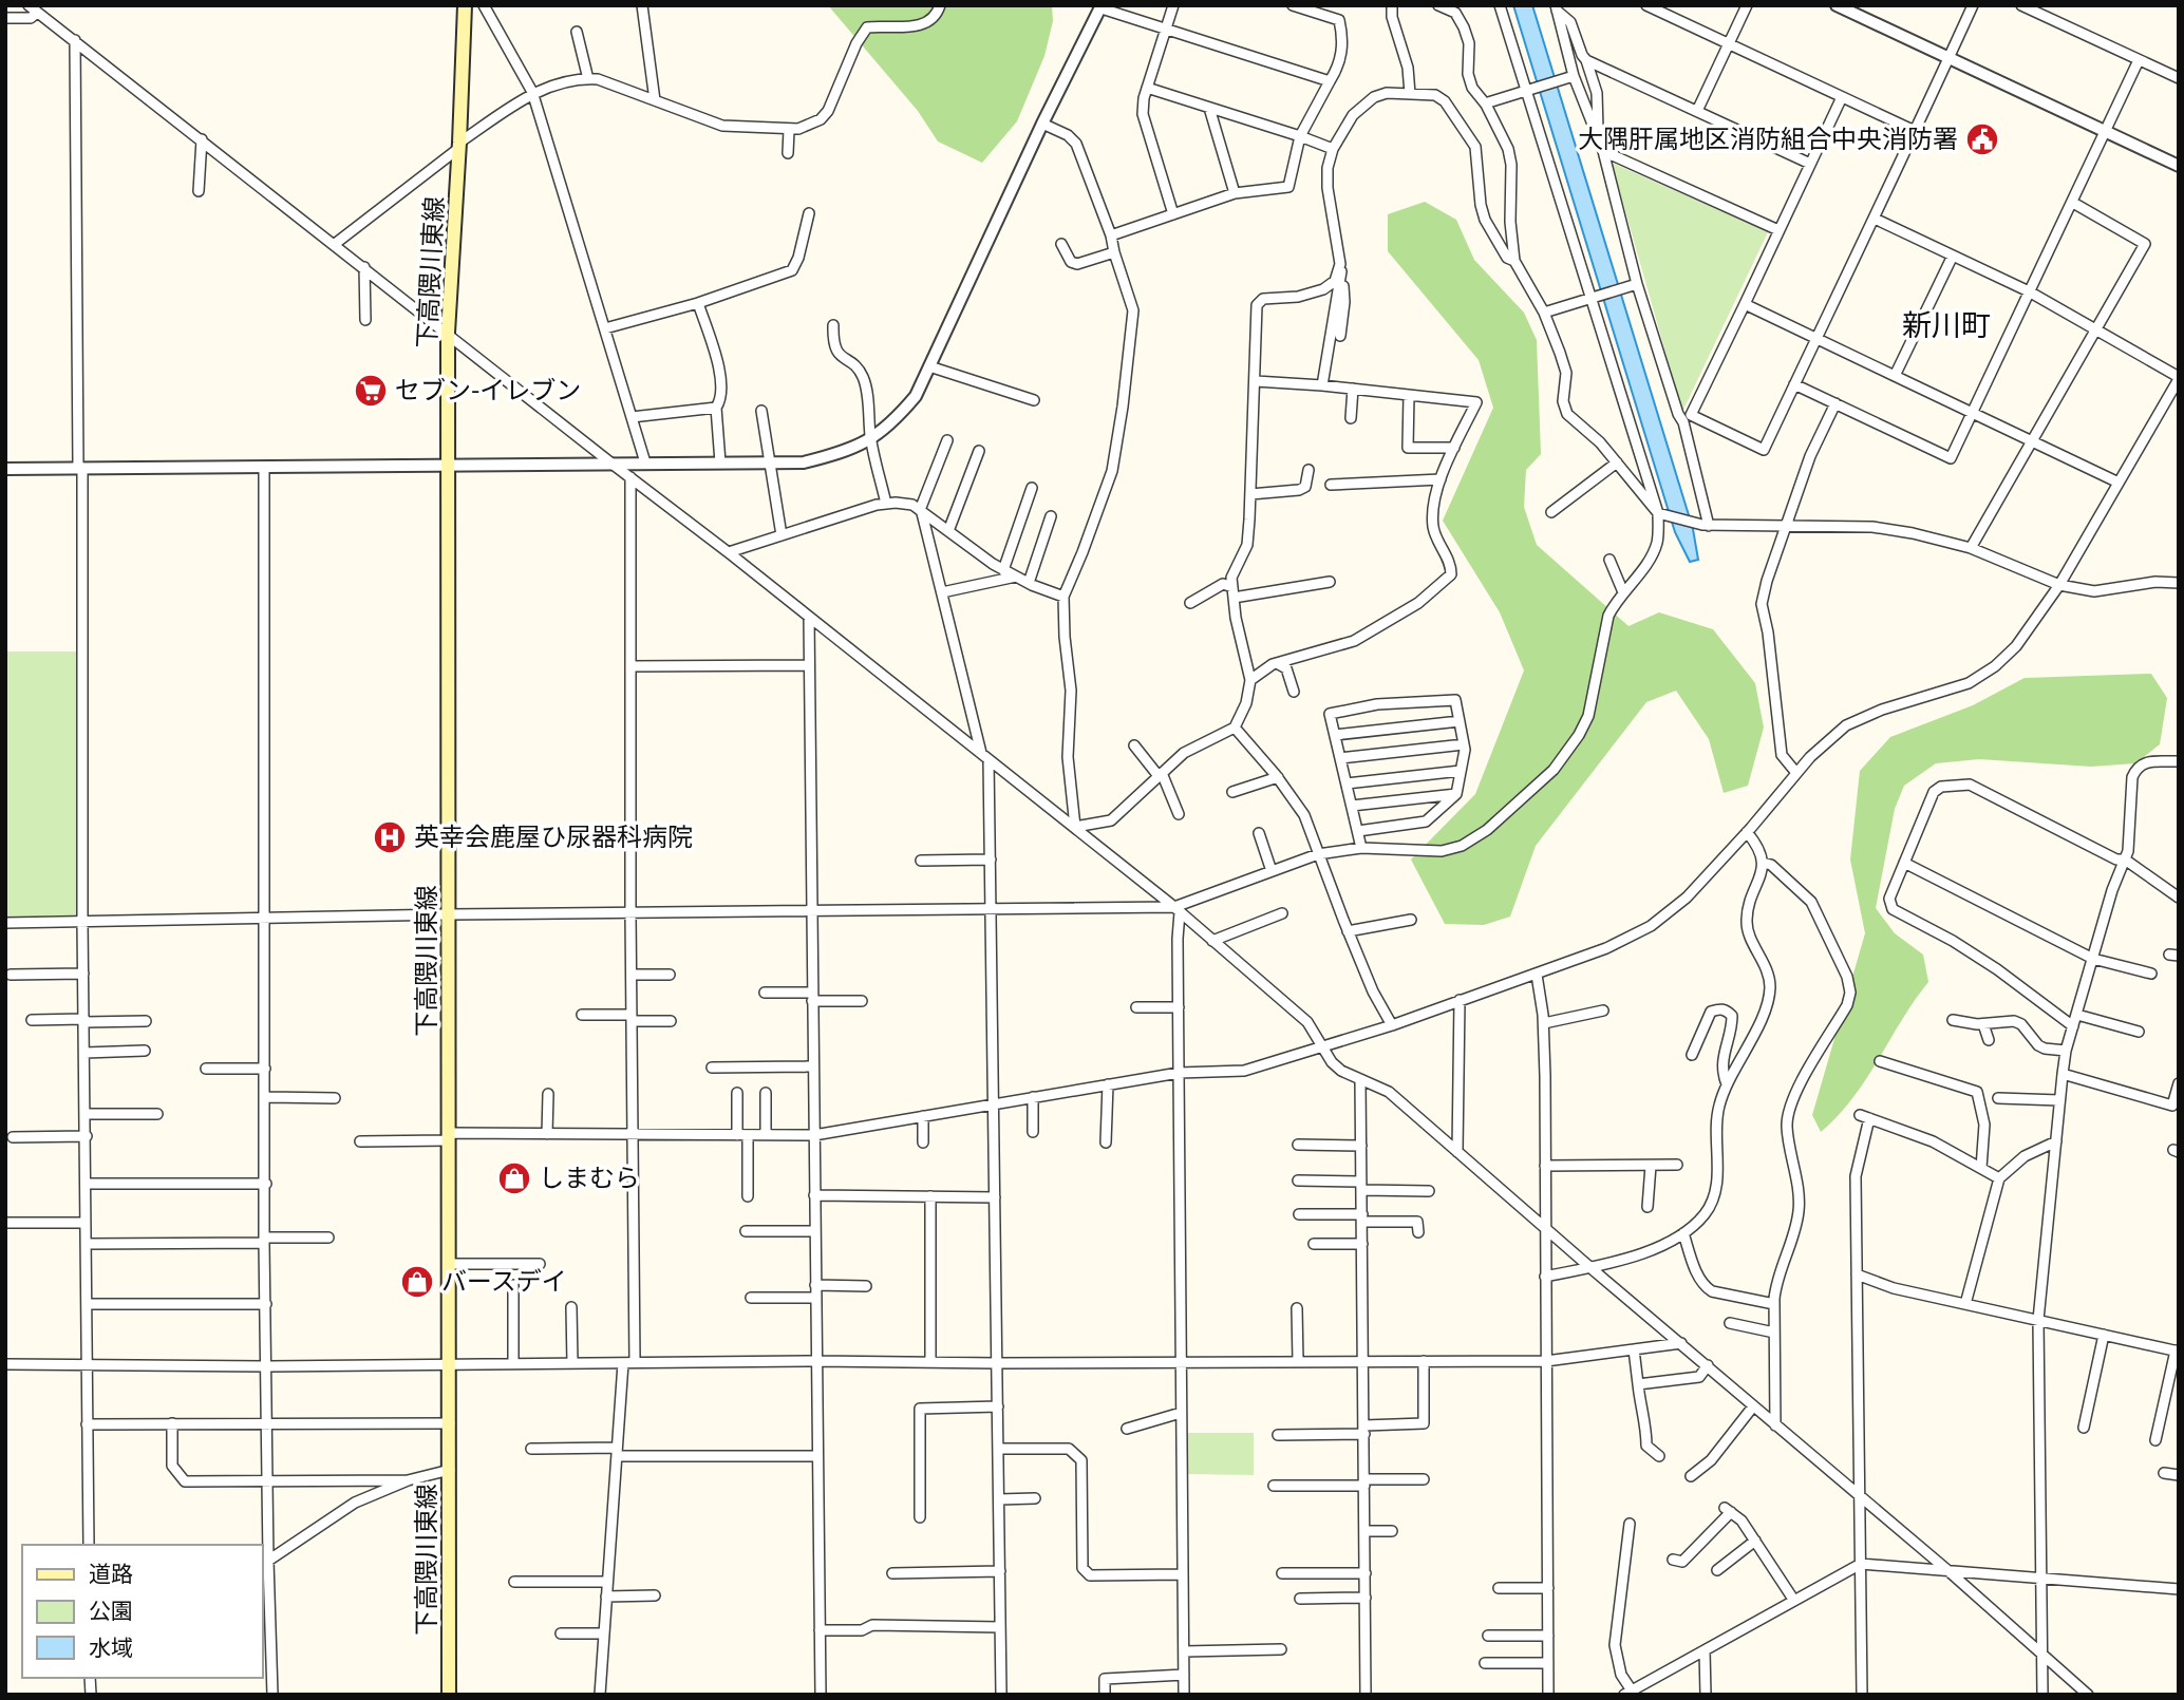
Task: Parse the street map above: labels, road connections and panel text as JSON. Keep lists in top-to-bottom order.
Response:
{
  "streets": {
    "main road": ["下高隈川東線"]
  },
  "districts": ["新川町"],
  "places": {
    "public building": ["大隅肝属地区消防組合中央消防署"],
    "supermarket": ["セブン-イレブン"],
    "hospital": ["英幸会鹿屋ひ尿器科病院"],
    "shop": ["しまむら", "バースデイ"]
  },
  "legend": ["道路", "公園", "水域"]
}
